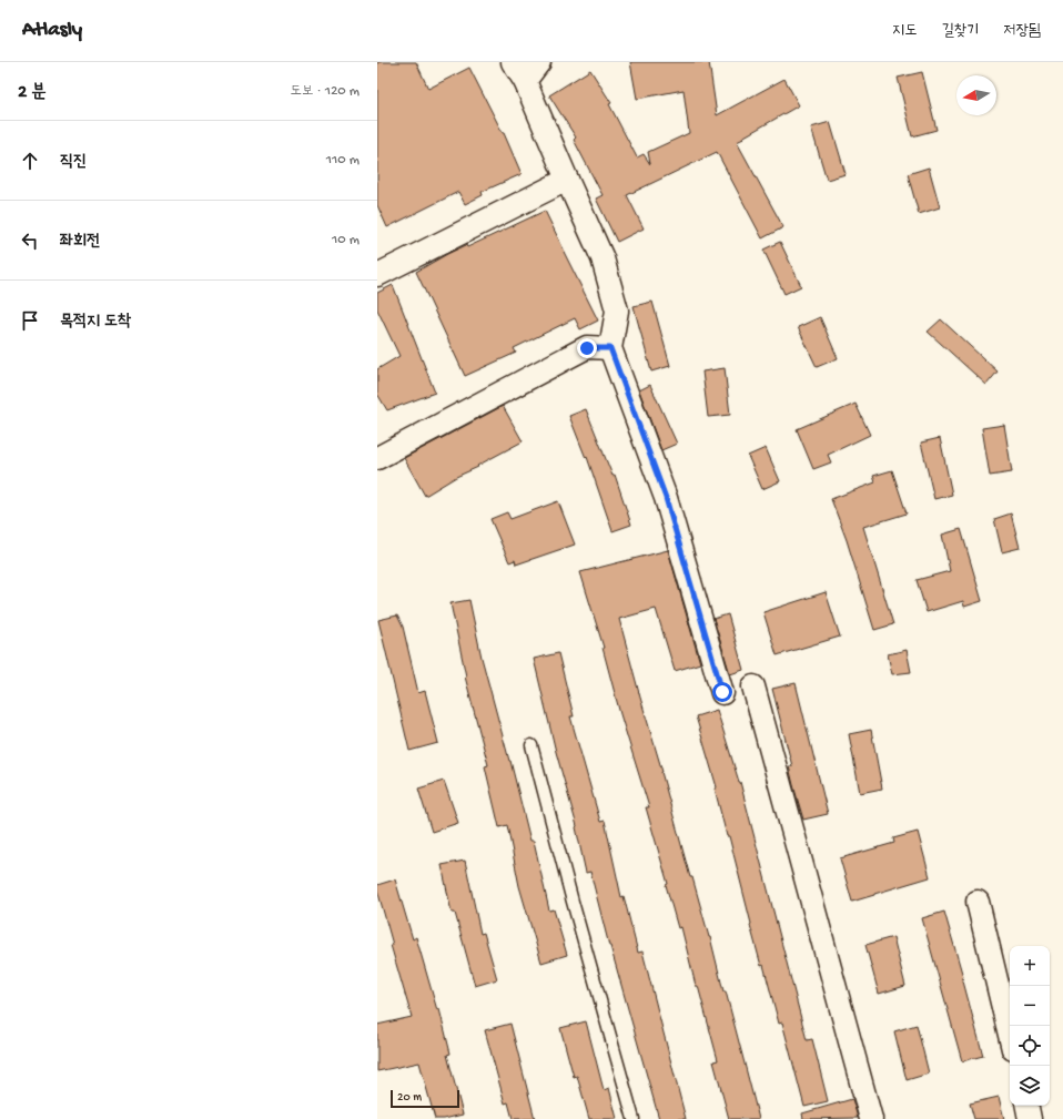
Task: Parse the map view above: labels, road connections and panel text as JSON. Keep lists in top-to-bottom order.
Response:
{
  "scale_bar": "20 m",
  "north": "left",
  "page": {
    "header": "Atlasly",
    "nav": ["지도", "길찾기", "저장됨"],
    "heading": ["2 분", "도보 · 120 m"],
    "list": [
      ["직진", "110 m"],
      ["좌회전", "10 m"],
      "목적지 도착"
    ],
    "map_buttons": ["+", "−"],
    "scale": "20 m"
  }
}
